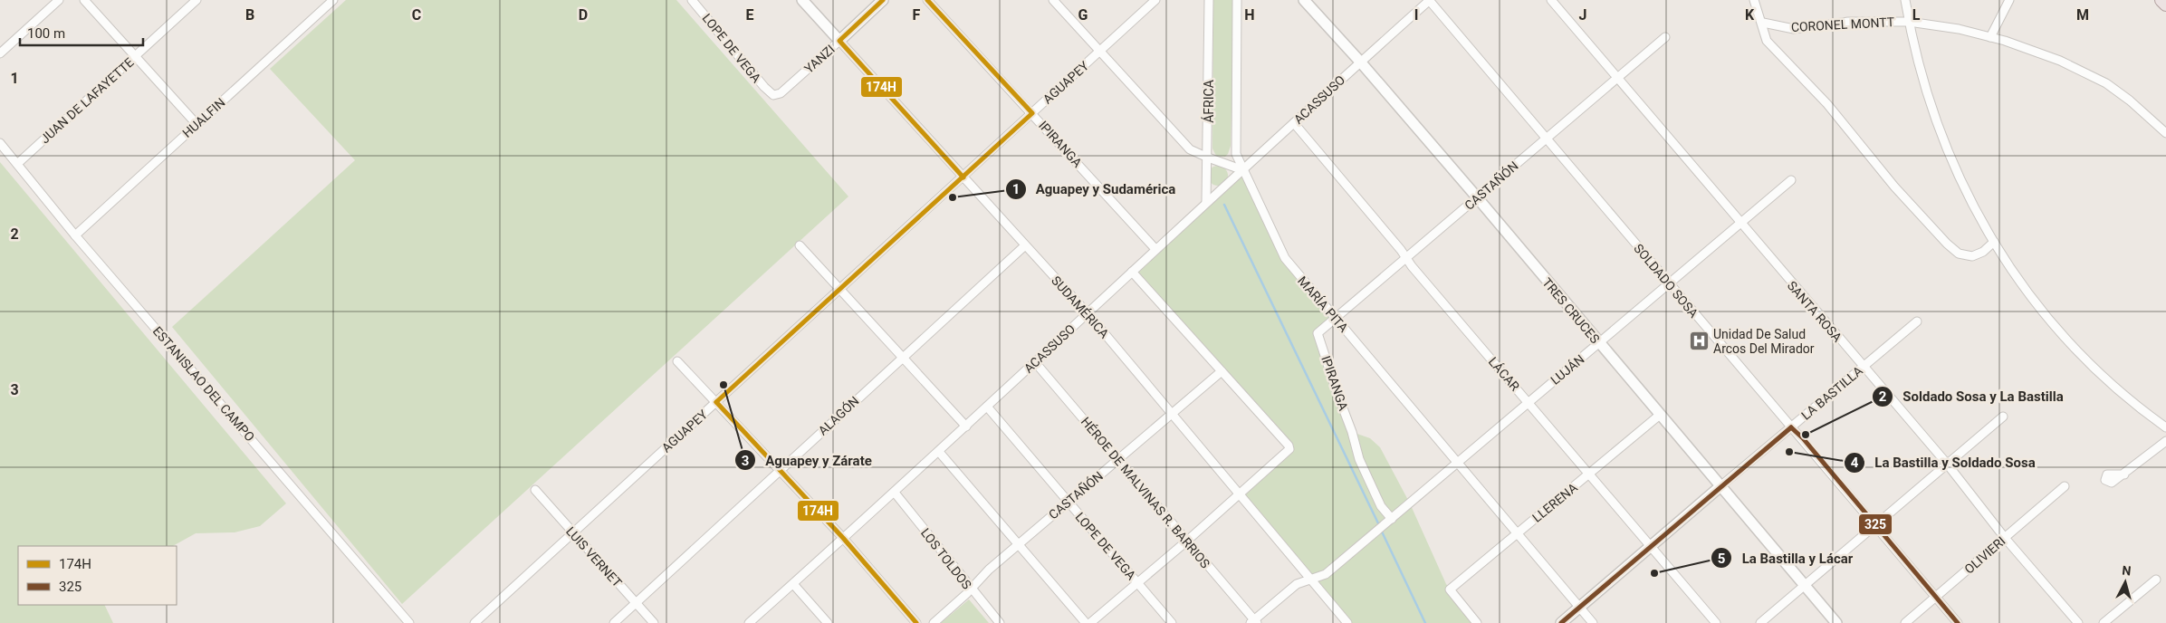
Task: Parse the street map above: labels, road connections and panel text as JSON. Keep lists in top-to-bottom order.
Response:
{
  "streets": {
    "street": [
      "CORONEL MONTT",
      "LOPE DE VEGA",
      "YANZI",
      "AGUAPEY",
      "ACASSUSO",
      "JUAN DE LAFAYETTE",
      "ÁFRICA",
      "HUALFIN",
      "IPIRANGA",
      "CASTAÑÓN",
      "SOLDADO SOSA",
      "MARÍA PITA",
      "SUDAMÉRICA",
      "TRES CRUCES",
      "SANTA ROSA",
      "LUJÁN",
      "LÁCAR",
      "ESTANISLAO DEL CAMPO",
      "LA BASTILLA",
      "ALAGÓN",
      "HÉROE DE MALVINAS R. BARRIOS",
      "LLERENA",
      "OLIVIERI",
      "LUIS VERNET",
      "LOS TOLDOS"
    ]
  },
  "crossings": [
    ["LOPE DE VEGA", "YANZI"],
    ["LOPE DE VEGA", "ACASSUSO"],
    ["LOPE DE VEGA", "CASTAÑÓN"],
    ["YANZI", "SUDAMÉRICA"],
    ["AGUAPEY", "IPIRANGA"],
    ["AGUAPEY", "SUDAMÉRICA"],
    ["AGUAPEY", "LUIS VERNET"],
    ["ACASSUSO", "ÁFRICA"],
    ["ACASSUSO", "IPIRANGA"],
    ["ACASSUSO", "SOLDADO SOSA"],
    ["ACASSUSO", "MARÍA PITA"],
    ["ACASSUSO", "SUDAMÉRICA"],
    ["ACASSUSO", "TRES CRUCES"],
    ["ACASSUSO", "LÁCAR"],
    ["ACASSUSO", "HÉROE DE MALVINAS R. BARRIOS"],
    ["ACASSUSO", "LOS TOLDOS"],
    ["JUAN DE LAFAYETTE", "ESTANISLAO DEL CAMPO"],
    ["HUALFIN", "ESTANISLAO DEL CAMPO"],
    ["IPIRANGA", "CASTAÑÓN"],
    ["IPIRANGA", "LUJÁN"],
    ["CASTAÑÓN", "SOLDADO SOSA"],
    ["CASTAÑÓN", "MARÍA PITA"],
    ["CASTAÑÓN", "SUDAMÉRICA"],
    ["CASTAÑÓN", "TRES CRUCES"],
    ["CASTAÑÓN", "SANTA ROSA"],
    ["CASTAÑÓN", "LÁCAR"],
    ["CASTAÑÓN", "HÉROE DE MALVINAS R. BARRIOS"],
    ["CASTAÑÓN", "LOS TOLDOS"],
    ["SOLDADO SOSA", "LUJÁN"],
    ["SOLDADO SOSA", "LA BASTILLA"],
    ["SOLDADO SOSA", "OLIVIERI"],
    ["MARÍA PITA", "LUJÁN"],
    ["MARÍA PITA", "LA BASTILLA"],
    ["MARÍA PITA", "LLERENA"],
    ["SUDAMÉRICA", "LUJÁN"],
    ["SUDAMÉRICA", "ALAGÓN"],
    ["TRES CRUCES", "LUJÁN"],
    ["TRES CRUCES", "LA BASTILLA"],
    ["TRES CRUCES", "LLERENA"],
    ["SANTA ROSA", "LUJÁN"],
    ["SANTA ROSA", "LA BASTILLA"],
    ["SANTA ROSA", "OLIVIERI"],
    ["LUJÁN", "LÁCAR"],
    ["LÁCAR", "LA BASTILLA"],
    ["LÁCAR", "LLERENA"],
    ["ALAGÓN", "LUIS VERNET"]
  ],
  "places": {
    "other": [
      "Aguapey y Sudamérica",
      "Aguapey y Zárate",
      "Soldado Sosa y La Bastilla",
      "La Bastilla y Soldado Sosa",
      "La Bastilla y Lácar"
    ],
    "hospital": ["Unidad De Salud Arcos Del Mirador"]
  },
  "lines": ["transit line 174H", "transit line 325"],
  "legend": ["174H", "325"],
  "scale_bar": "100 m",
  "north": "top",
  "grid": {
    "columns": [
      "B",
      "C",
      "D",
      "E",
      "F",
      "G",
      "H",
      "I",
      "J",
      "K",
      "L",
      "M"
    ],
    "rows": ["1", "2", "3"]
  }
}
